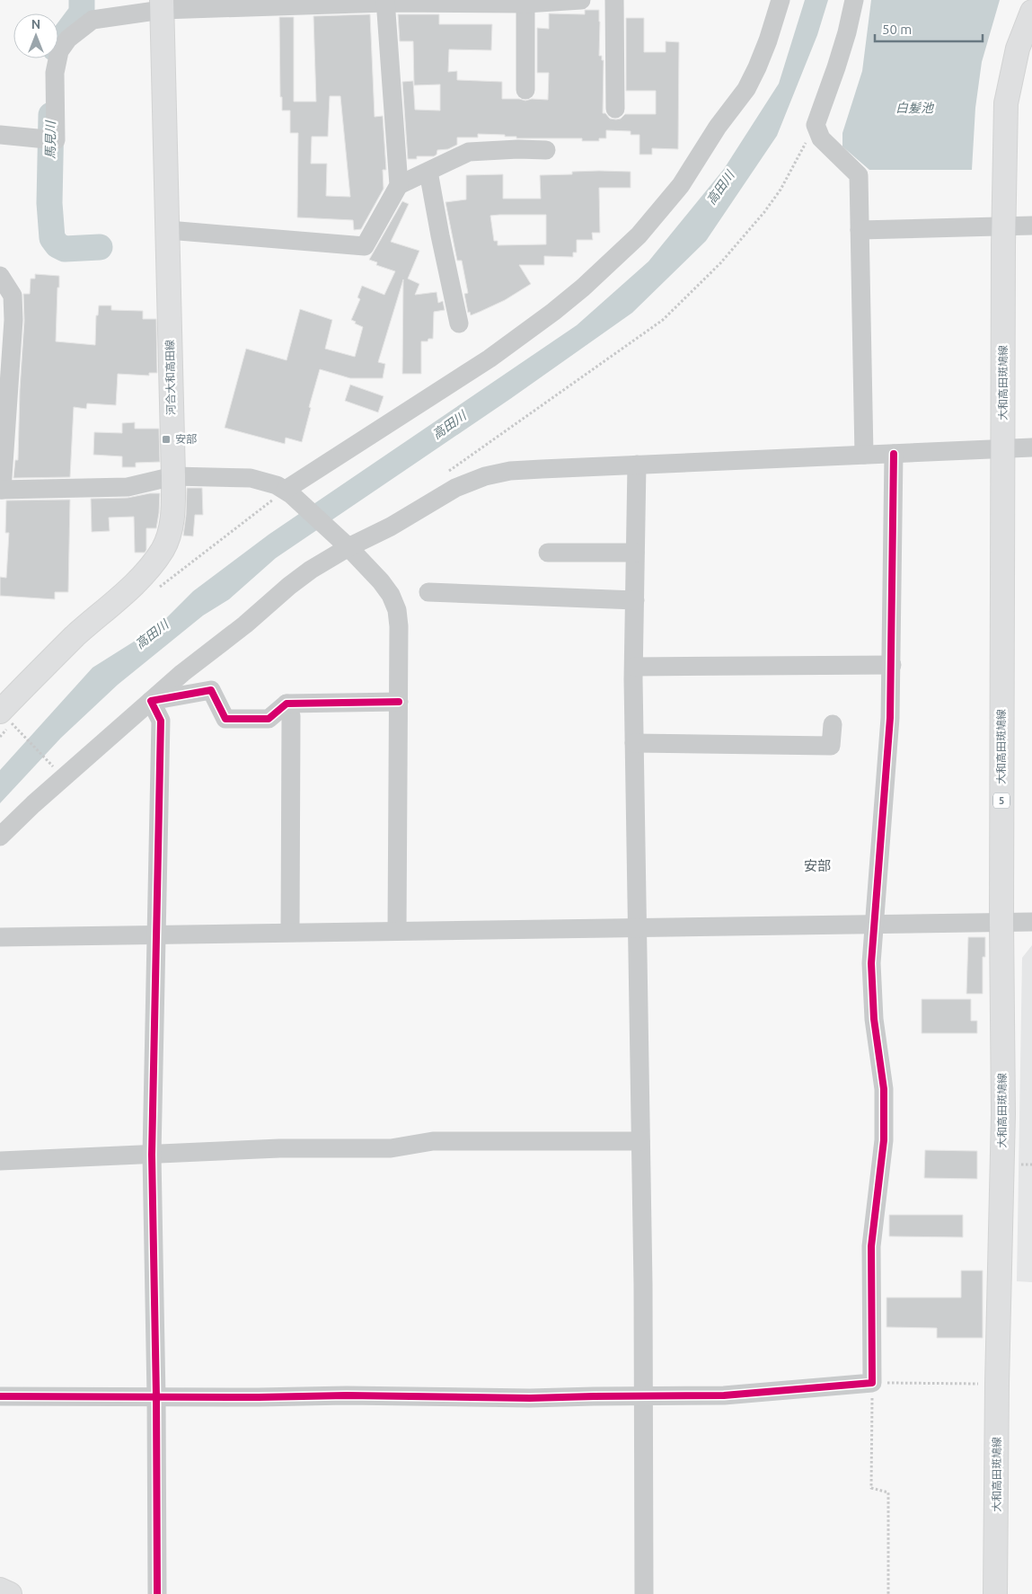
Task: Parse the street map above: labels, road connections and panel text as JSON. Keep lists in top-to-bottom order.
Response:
{
  "streets": {
    "main road": ["河合大和高田線", "大和高田斑鳩線", "5"]
  },
  "districts": ["安部"],
  "water": ["白髪池", "馬見川", "高田川"],
  "places": {
    "transit": ["安部"]
  },
  "scale_bar": "50 m",
  "north": "top"
}
